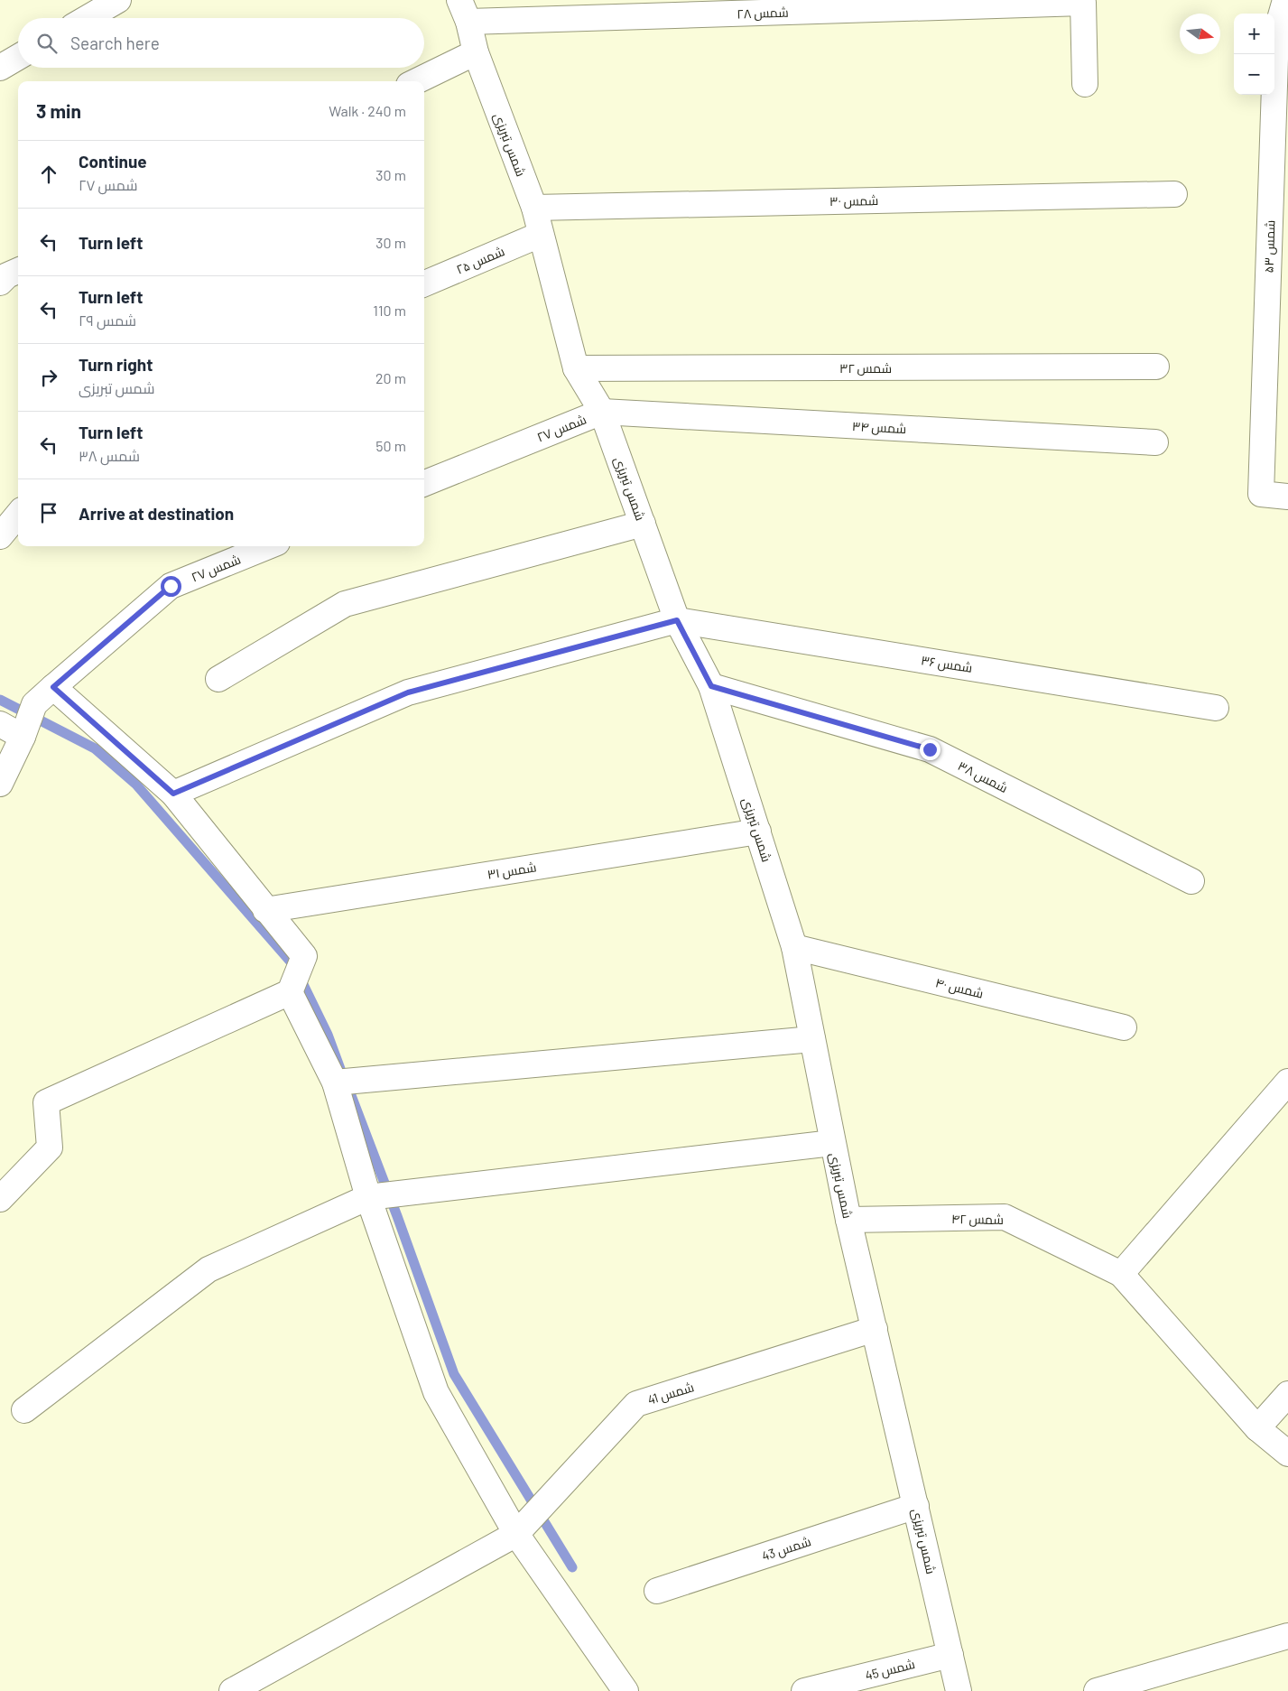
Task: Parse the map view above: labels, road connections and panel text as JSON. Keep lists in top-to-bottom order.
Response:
{
  "streets": {
    "street": [
      "شمس ۲۸",
      "شمس تبریزی",
      "شمس ۳۰",
      "شمس ۵۳",
      "شمس ۲۵",
      "شمس ۳۲",
      "شمس ۳۴",
      "شمس ۲۷",
      "شمس ۳۶",
      "شمس ۳۸",
      "شمس ۳۱",
      "شمس ۴۰",
      "شمس ۴۲",
      "شمس 41",
      "شمس 43",
      "شمس 45"
    ]
  },
  "crossings": [
    ["شمس ۲۸", "شمس تبریزی"],
    ["شمس تبریزی", "شمس ۳۰"],
    ["شمس تبریزی", "شمس ۲۵"],
    ["شمس تبریزی", "شمس ۳۲"],
    ["شمس تبریزی", "شمس ۳۴"],
    ["شمس تبریزی", "شمس ۲۷"],
    ["شمس تبریزی", "شمس ۳۶"],
    ["شمس تبریزی", "شمس ۳۸"],
    ["شمس تبریزی", "شمس ۳۱"],
    ["شمس تبریزی", "شمس ۴۰"],
    ["شمس تبریزی", "شمس ۴۲"],
    ["شمس تبریزی", "شمس 41"],
    ["شمس تبریزی", "شمس 43"],
    ["شمس تبریزی", "شمس 45"],
    ["شمس ۳۴", "شمس ۲۷"]
  ],
  "north": "right",
  "page": {
    "map_buttons": ["+", "−"],
    "search": "Search here",
    "heading": ["3 min", "Walk · 240 m"],
    "list": [
      ["Continue", "شمس ۲۷", "30 m"],
      ["Turn left", "30 m"],
      ["Turn left", "شمس ۲۹", "110 m"],
      ["Turn right", "شمس تبریزی", "20 m"],
      ["Turn left", "شمس ۳۸", "50 m"],
      "Arrive at destination"
    ]
  }
}
